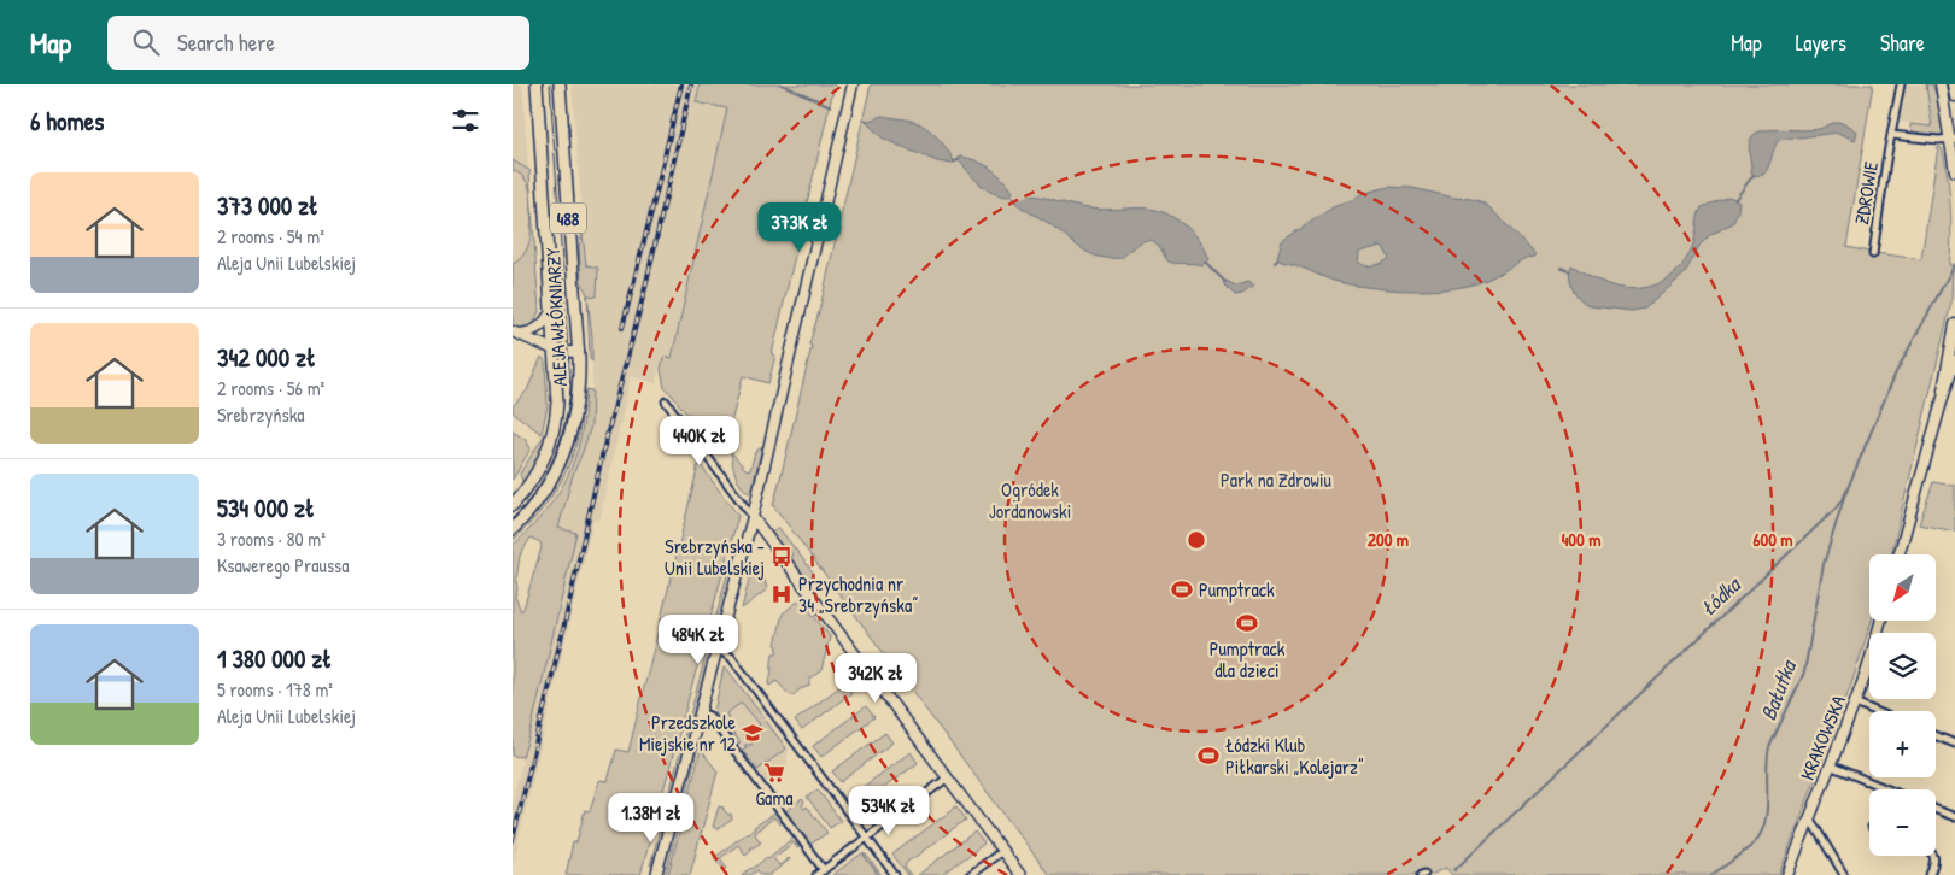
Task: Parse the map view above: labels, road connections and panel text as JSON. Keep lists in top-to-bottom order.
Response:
{
  "streets": {
    "main road": ["488", "ALEJA WŁÓKNIARZY"],
    "street": ["ZDROWIE", "KRAKOWSKA"]
  },
  "water": ["Łódka", "Bałutka"],
  "parks": ["Park na Zdrowiu", "Ogródek Jordanowski"],
  "places": {
    "bus stop": ["Srebrzyńska - Unii Lubelskiej"],
    "sports": ["Pumptrack", "Pumptrack dla dzieci", "Łódzki Klub Piłkarski „Kolejarz”"],
    "hospital": ["Przychodnia nr 34 „Srebrzyńska”"],
    "school or university": ["Przedszkole Miejskie nr 12"],
    "supermarket": ["Gama"]
  },
  "north": "bottom left",
  "page": {
    "header": "Map",
    "search": "Search here",
    "nav": ["Map", "Layers", "Share"],
    "heading": "6 homes",
    "list": [
      {
        "name": "373 000 zł",
        "note": "2 rooms · 54 m² · Aleja Unii Lubelskiej"
      },
      {
        "name": "342 000 zł",
        "note": "2 rooms · 56 m² · Srebrzyńska"
      },
      {
        "name": "534 000 zł",
        "note": "3 rooms · 80 m² · Ksawerego Praussa"
      },
      {
        "name": "1 380 000 zł",
        "note": "5 rooms · 178 m² · Aleja Unii Lubelskiej"
      }
    ],
    "price": [
      "373K zł",
      "440K zł",
      "484K zł",
      "342K zł",
      "534K zł",
      "1.38M zł"
    ],
    "map_buttons": ["+", "−"]
  },
  "rings": ["200 m", "400 m", "600 m"]
}
